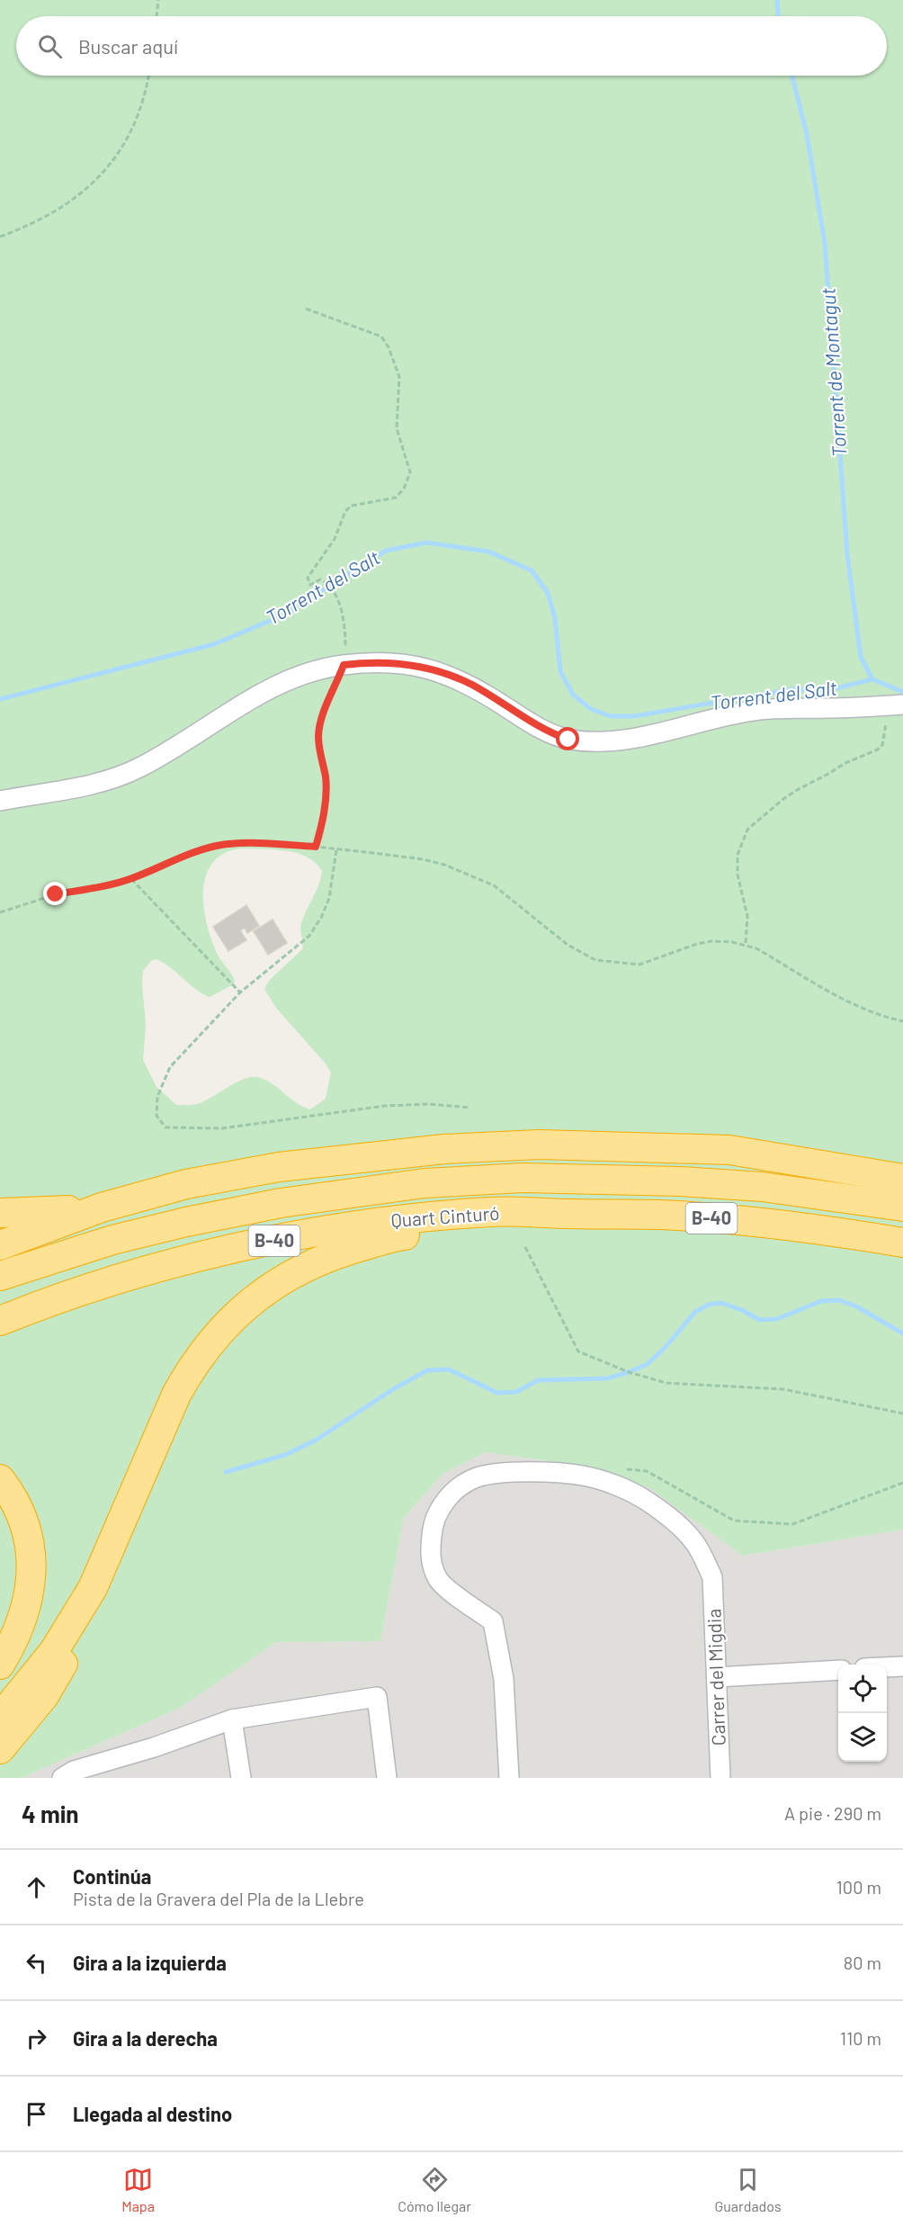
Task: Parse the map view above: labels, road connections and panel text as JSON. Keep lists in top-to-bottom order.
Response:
{
  "streets": {
    "highway": ["Quart Cinturó", "B-40"],
    "street": ["Carrer del Migdia"]
  },
  "water": ["Torrent de Montagut", "Torrent del Salt"],
  "page": {
    "search": "Buscar aquí",
    "heading": ["4 min", "A pie · 290 m"],
    "list": [
      ["Continúa", "Pista de la Gravera del Pla de la Llebre", "100 m"],
      ["Gira a la izquierda", "80 m"],
      ["Gira a la derecha", "110 m"],
      "Llegada al destino"
    ],
    "nav": ["Mapa", "Cómo llegar", "Guardados"]
  }
}
